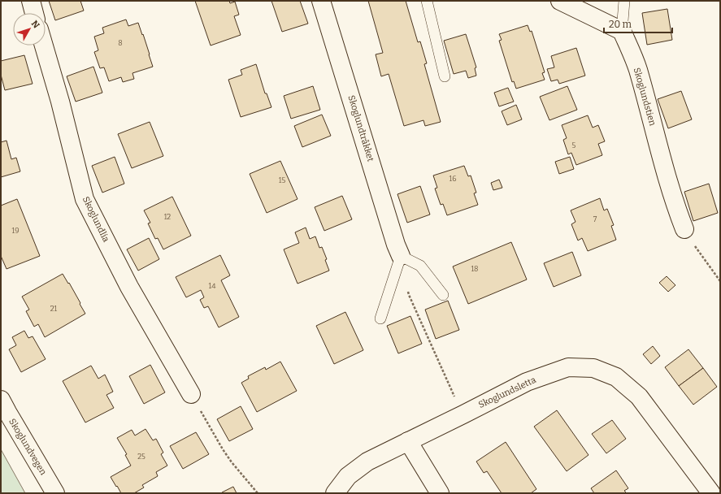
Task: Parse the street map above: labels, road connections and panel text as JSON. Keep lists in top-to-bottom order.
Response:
{
  "streets": {
    "street": [
      "Skoglundstien",
      "Skoglundtråkket",
      "Skoglundlia",
      "Skoglundsletta",
      "Skoglundvegen"
    ]
  },
  "house_numbers": [
    "8",
    "5",
    "16",
    "15",
    "12",
    "7",
    "19",
    "18",
    "14",
    "21",
    "25"
  ],
  "scale_bar": "20 m",
  "north": "top right"
}
